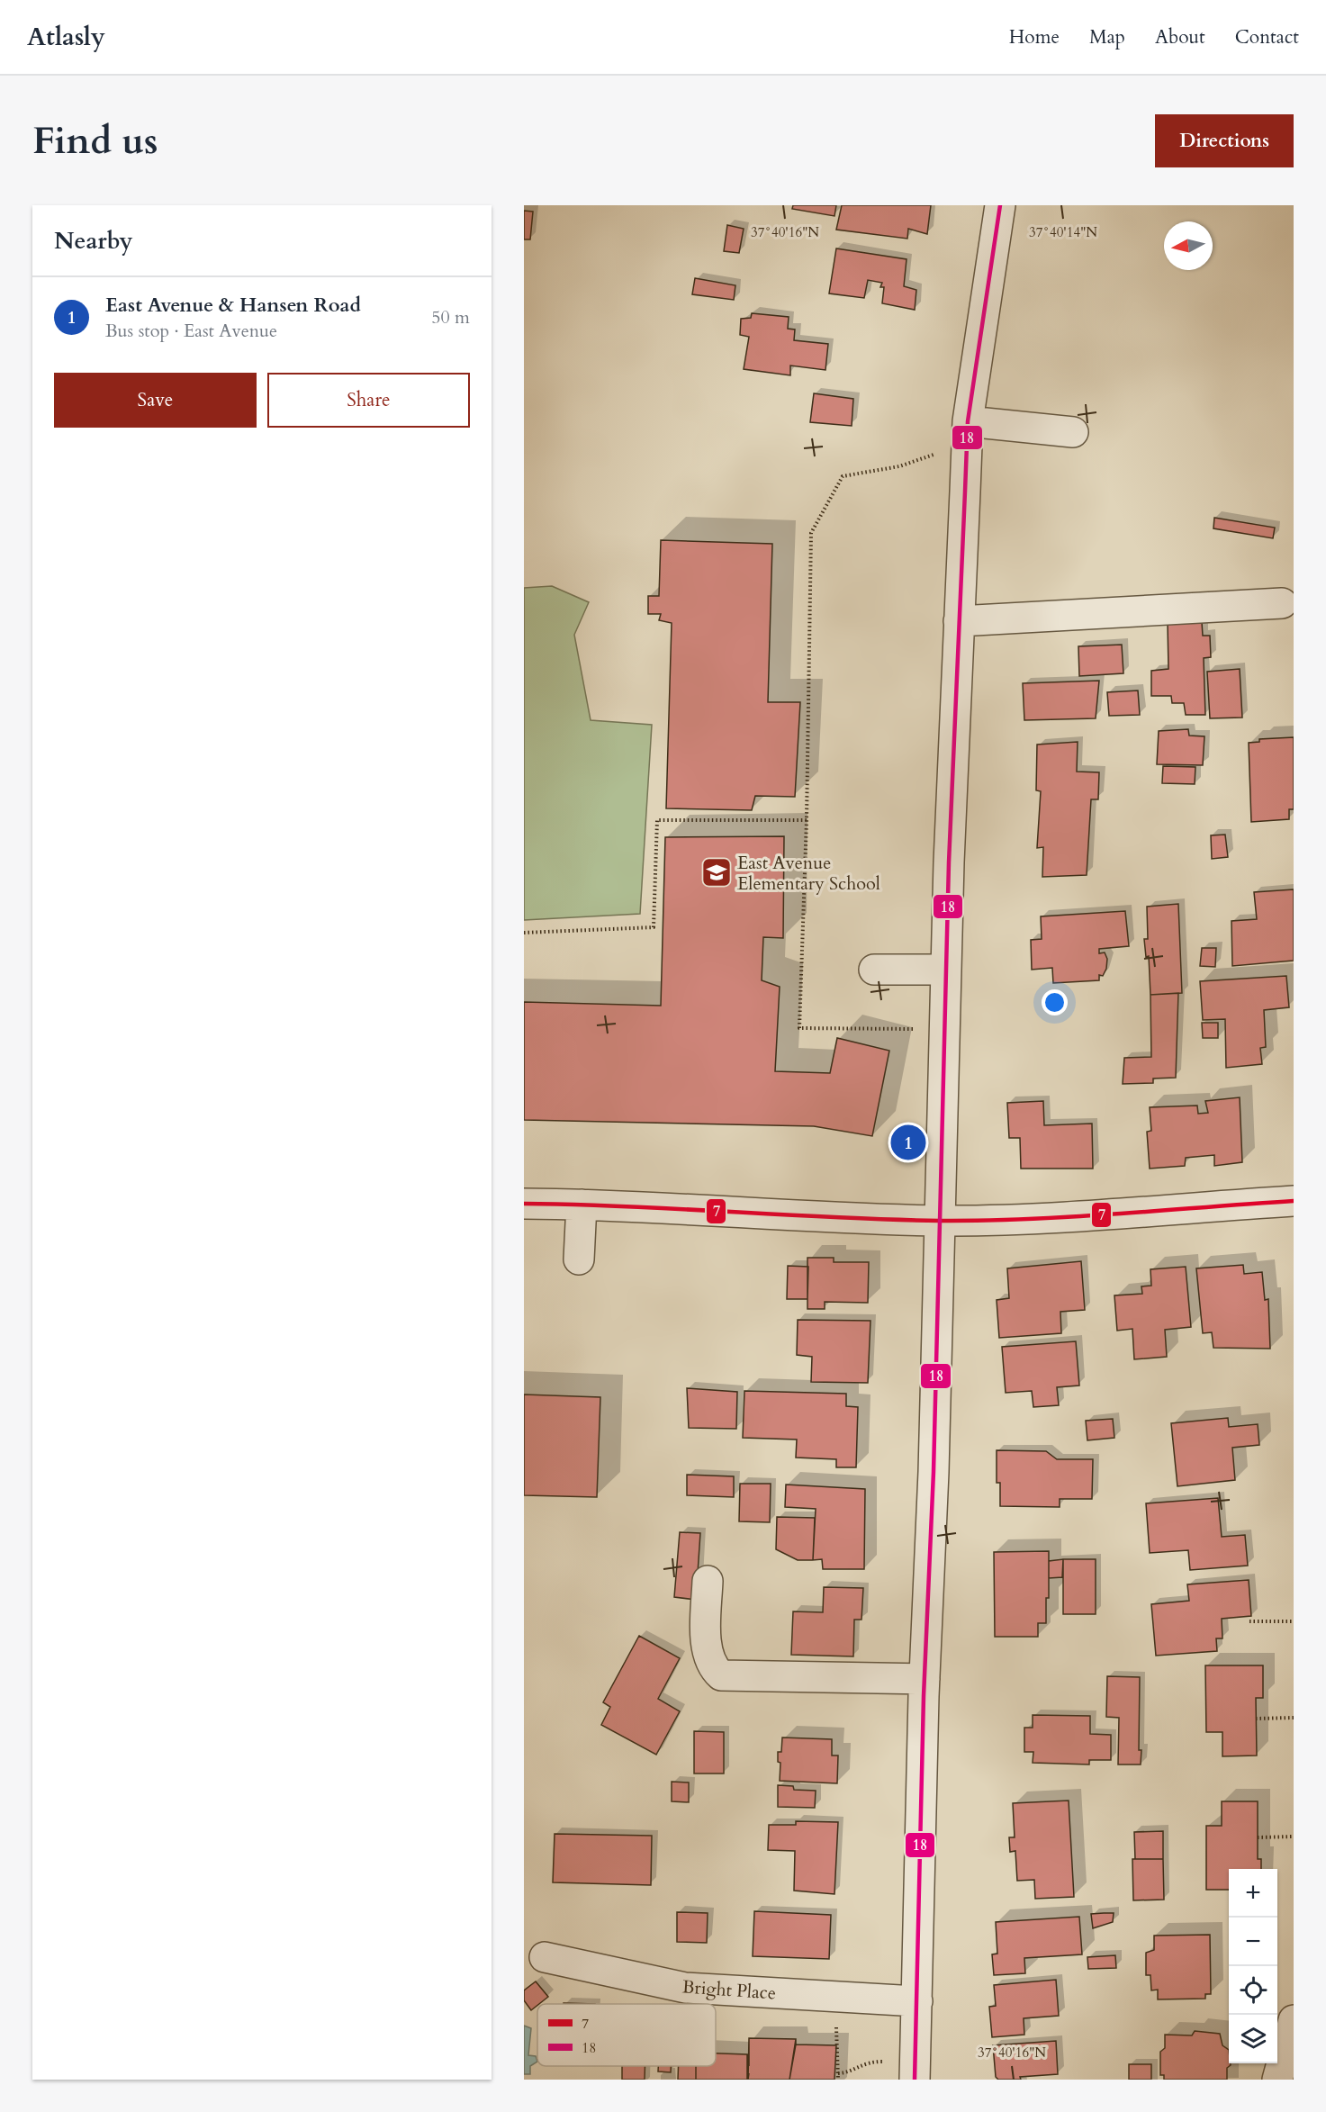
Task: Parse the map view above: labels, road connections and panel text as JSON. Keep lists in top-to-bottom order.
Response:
{
  "streets": {
    "street": ["Bright Place"]
  },
  "places": {
    "school or university": ["East Avenue Elementary School"]
  },
  "lines": ["transit line 18", "transit line 7"],
  "legend": ["7", "18"],
  "north": "left",
  "page": {
    "header": "Atlasly",
    "nav": [
      "Home",
      "Map",
      "About",
      "Contact"
    ],
    "buttons": [
      "Directions",
      ["Save", "Share"]
    ],
    "title": "Find us",
    "heading": "Nearby",
    "list": [
      {
        "mark": "1",
        "name": "East Avenue & Hansen Road",
        "note": "Bus stop · East Avenue",
        "value": "50 m"
      }
    ],
    "pins": "1",
    "map_buttons": ["+", "−"]
  },
  "coordinates": ["37°40'16\"N", "37°40'14\"N"]
}
